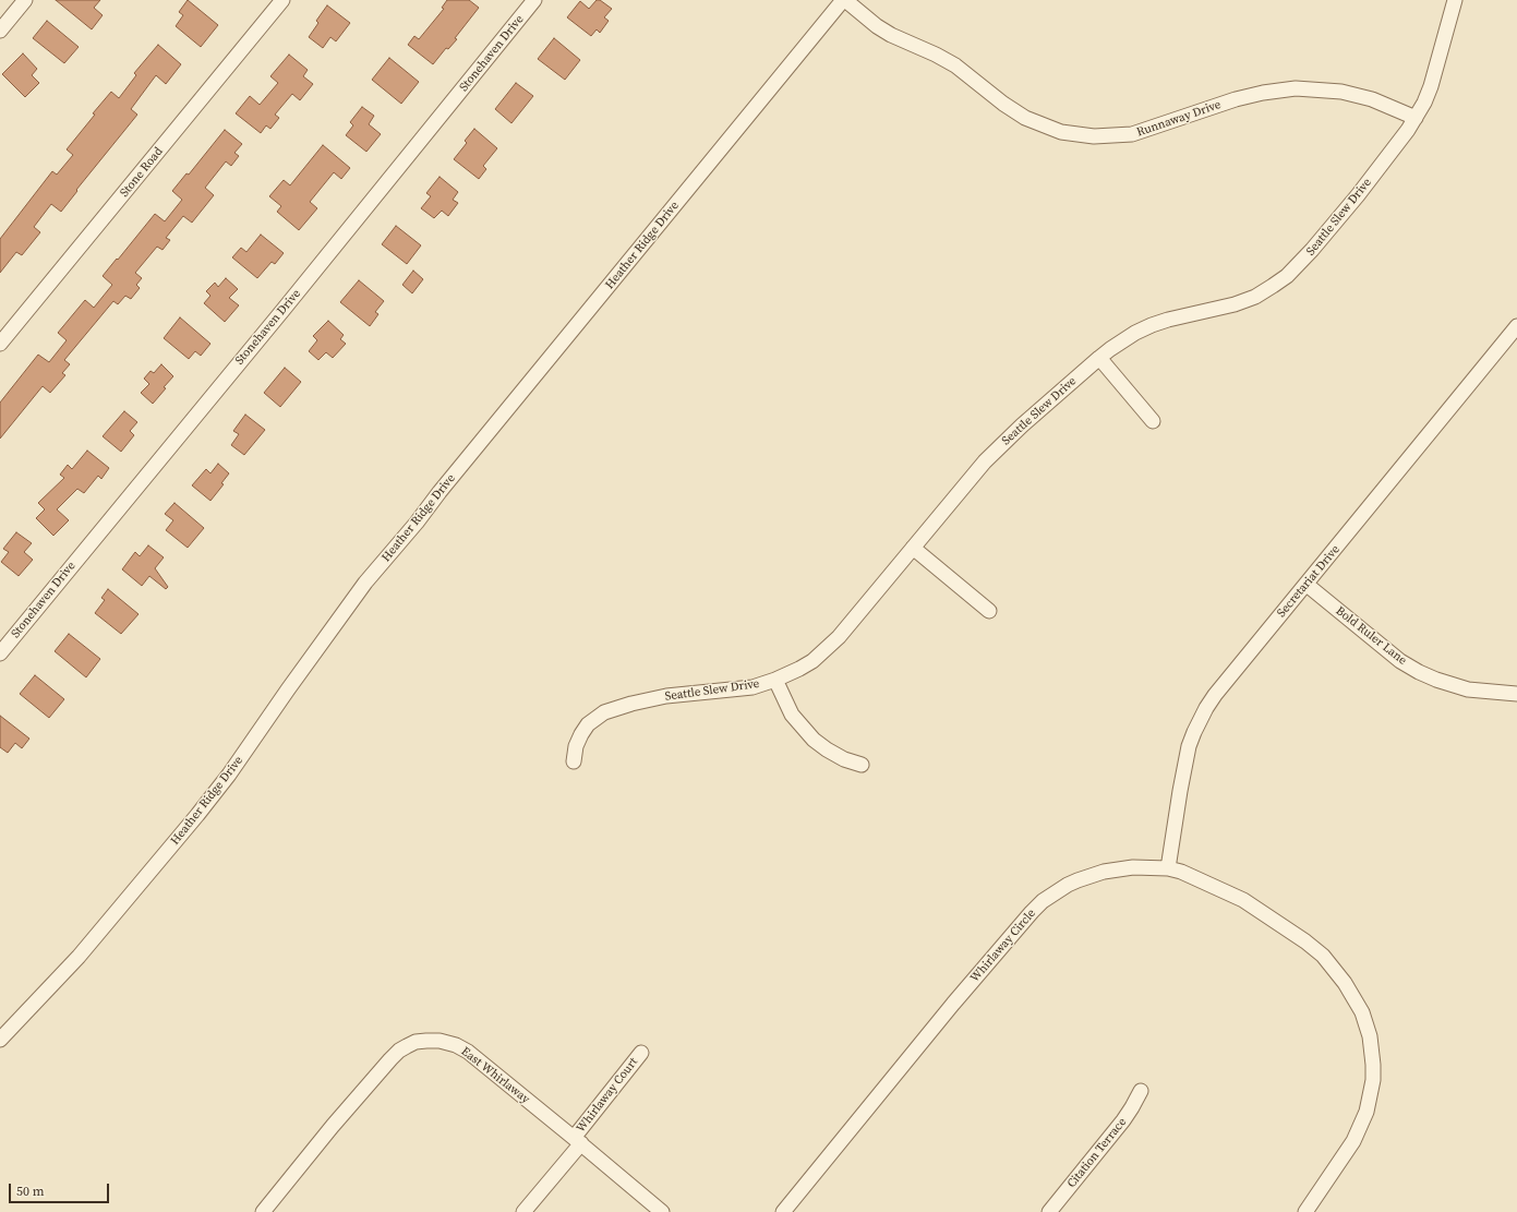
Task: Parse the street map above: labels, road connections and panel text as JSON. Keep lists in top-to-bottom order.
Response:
{
  "streets": {
    "street": [
      "Stonehaven Drive",
      "Runnaway Drive",
      "Stone Road",
      "Seattle Slew Drive",
      "Heather Ridge Drive",
      "Secretariat Drive",
      "Bold Ruler Lane",
      "Whirlaway Circle",
      "East Whirlaway",
      "Whirlaway Court",
      "Citation Terrace"
    ]
  },
  "crossings": [
    ["Runnaway Drive", "Seattle Slew Drive"],
    ["Runnaway Drive", "Heather Ridge Drive"],
    ["Secretariat Drive", "Bold Ruler Lane"],
    ["Secretariat Drive", "Whirlaway Circle"],
    ["East Whirlaway", "Whirlaway Court"]
  ],
  "scale_bar": "50 m"
}
